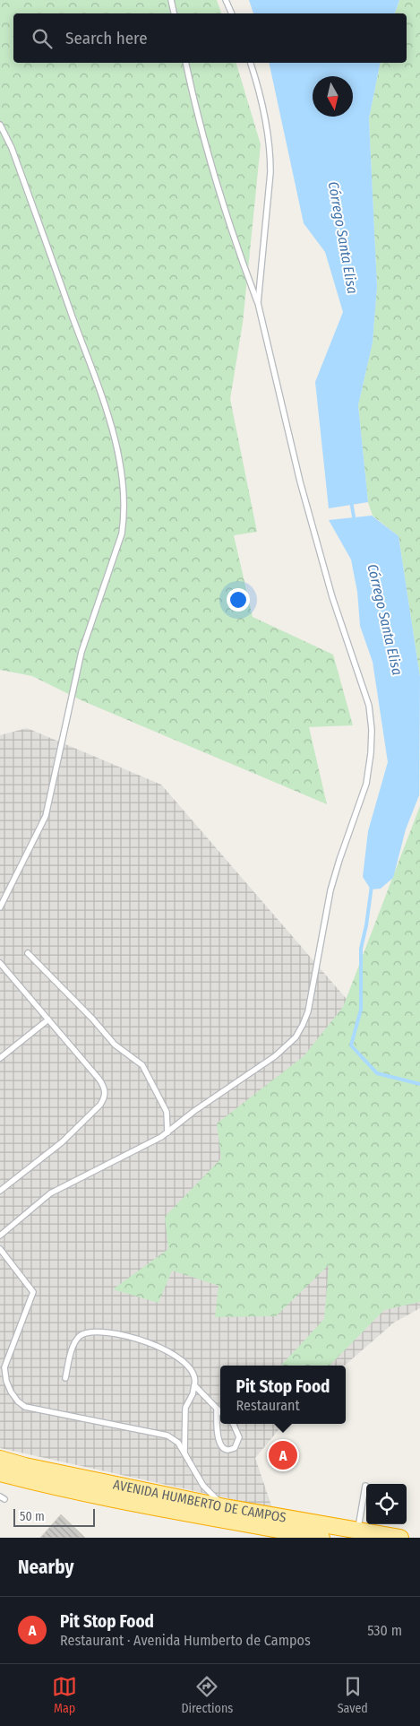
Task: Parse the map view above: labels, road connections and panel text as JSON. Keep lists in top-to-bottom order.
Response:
{
  "streets": {
    "highway": ["AVENIDA HUMBERTO DE CAMPOS"]
  },
  "water": ["Córrego Santa Elisa"],
  "scale_bar": "50 m",
  "north": "bottom",
  "page": {
    "search": "Search here",
    "popup": ["Pit Stop Food", "Restaurant"],
    "pins": "A",
    "scale": "50 m",
    "heading": "Nearby",
    "list": [
      {
        "mark": "A",
        "name": "Pit Stop Food",
        "note": "Restaurant · Avenida Humberto de Campos",
        "value": "530 m"
      }
    ],
    "nav": ["Map", "Directions", "Saved"]
  }
}
